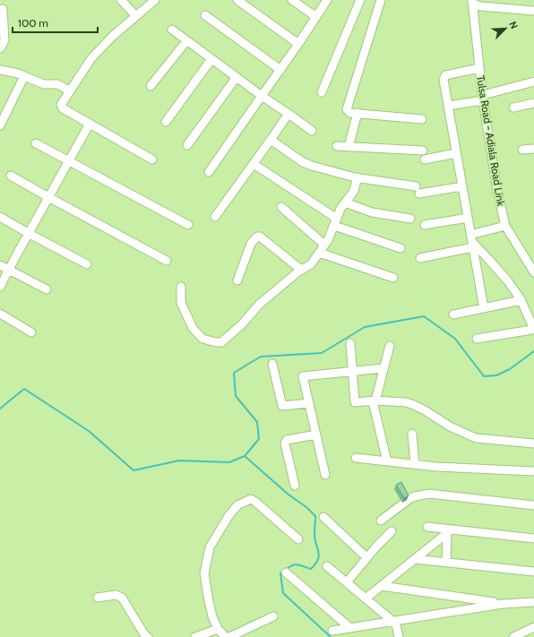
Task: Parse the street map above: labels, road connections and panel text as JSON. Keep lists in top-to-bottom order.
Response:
{
  "streets": {
    "street": ["Tulsa Road - Adiala Road Link"]
  },
  "scale_bar": "100 m",
  "north": "top right"
}
